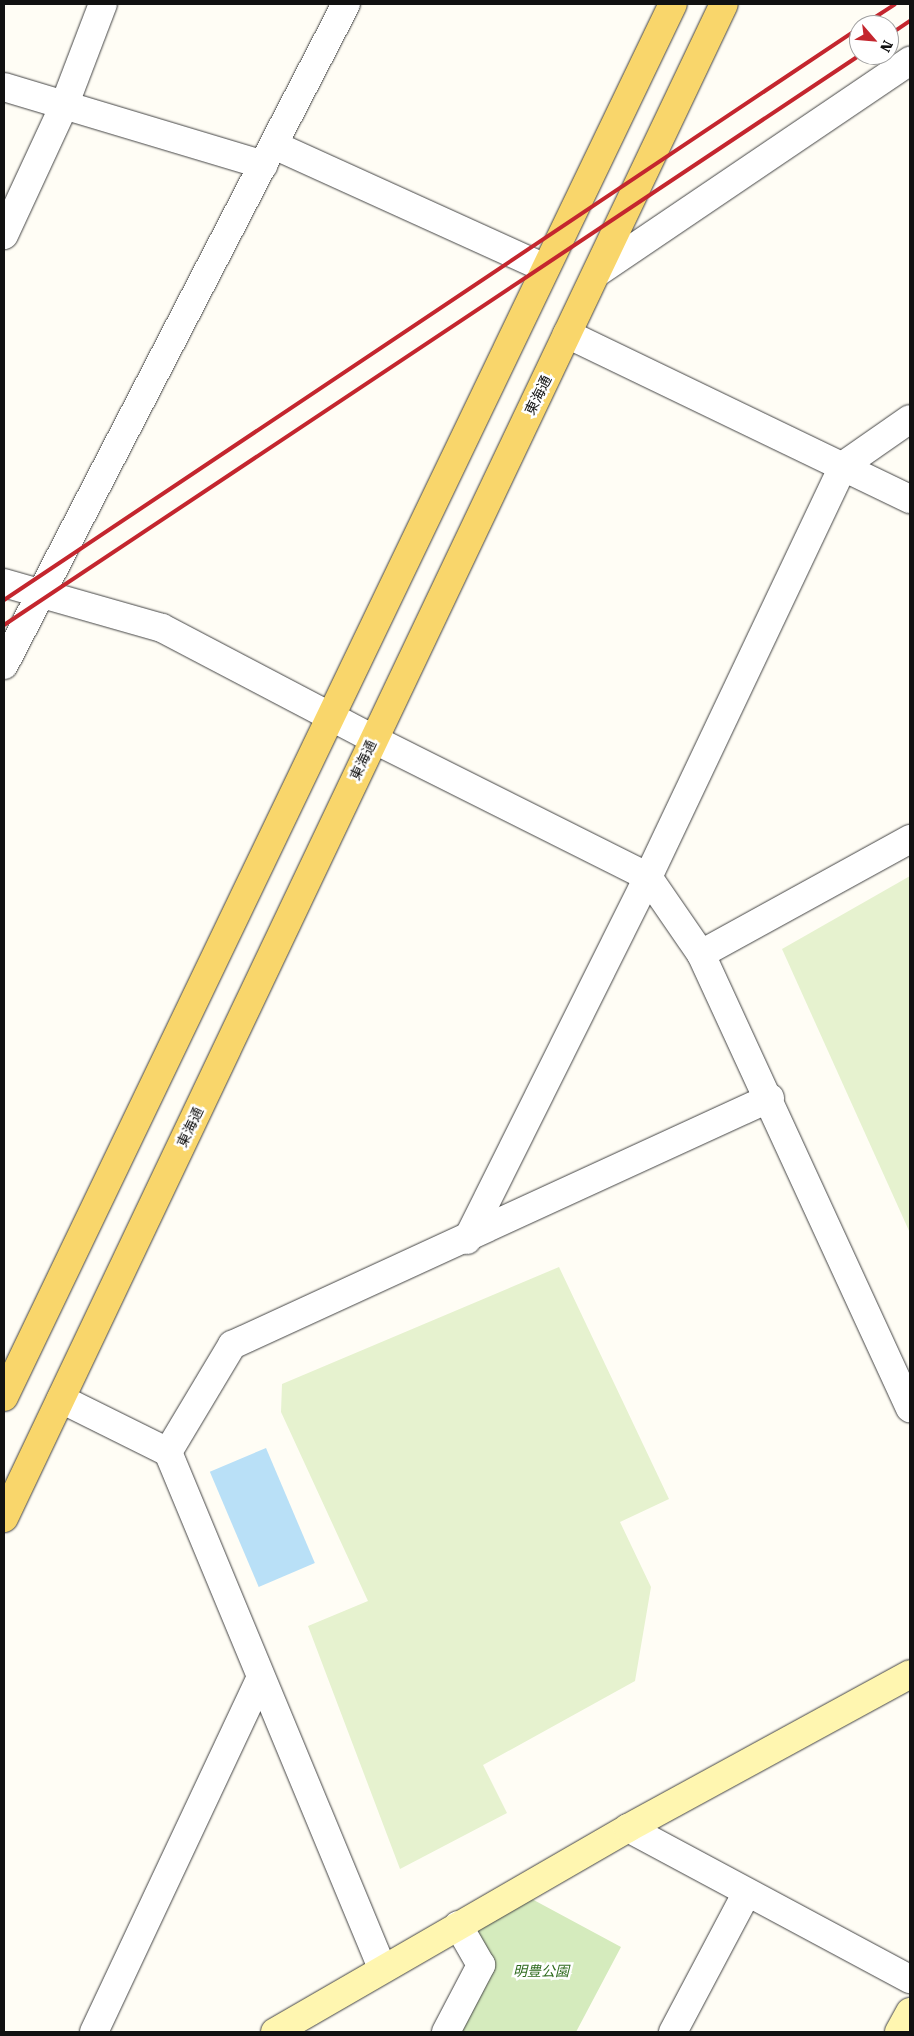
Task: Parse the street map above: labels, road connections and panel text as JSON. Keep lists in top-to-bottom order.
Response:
{
  "streets": {
    "main road": ["東海通"]
  },
  "parks": ["明豊公園"],
  "north": "bottom right"
}
